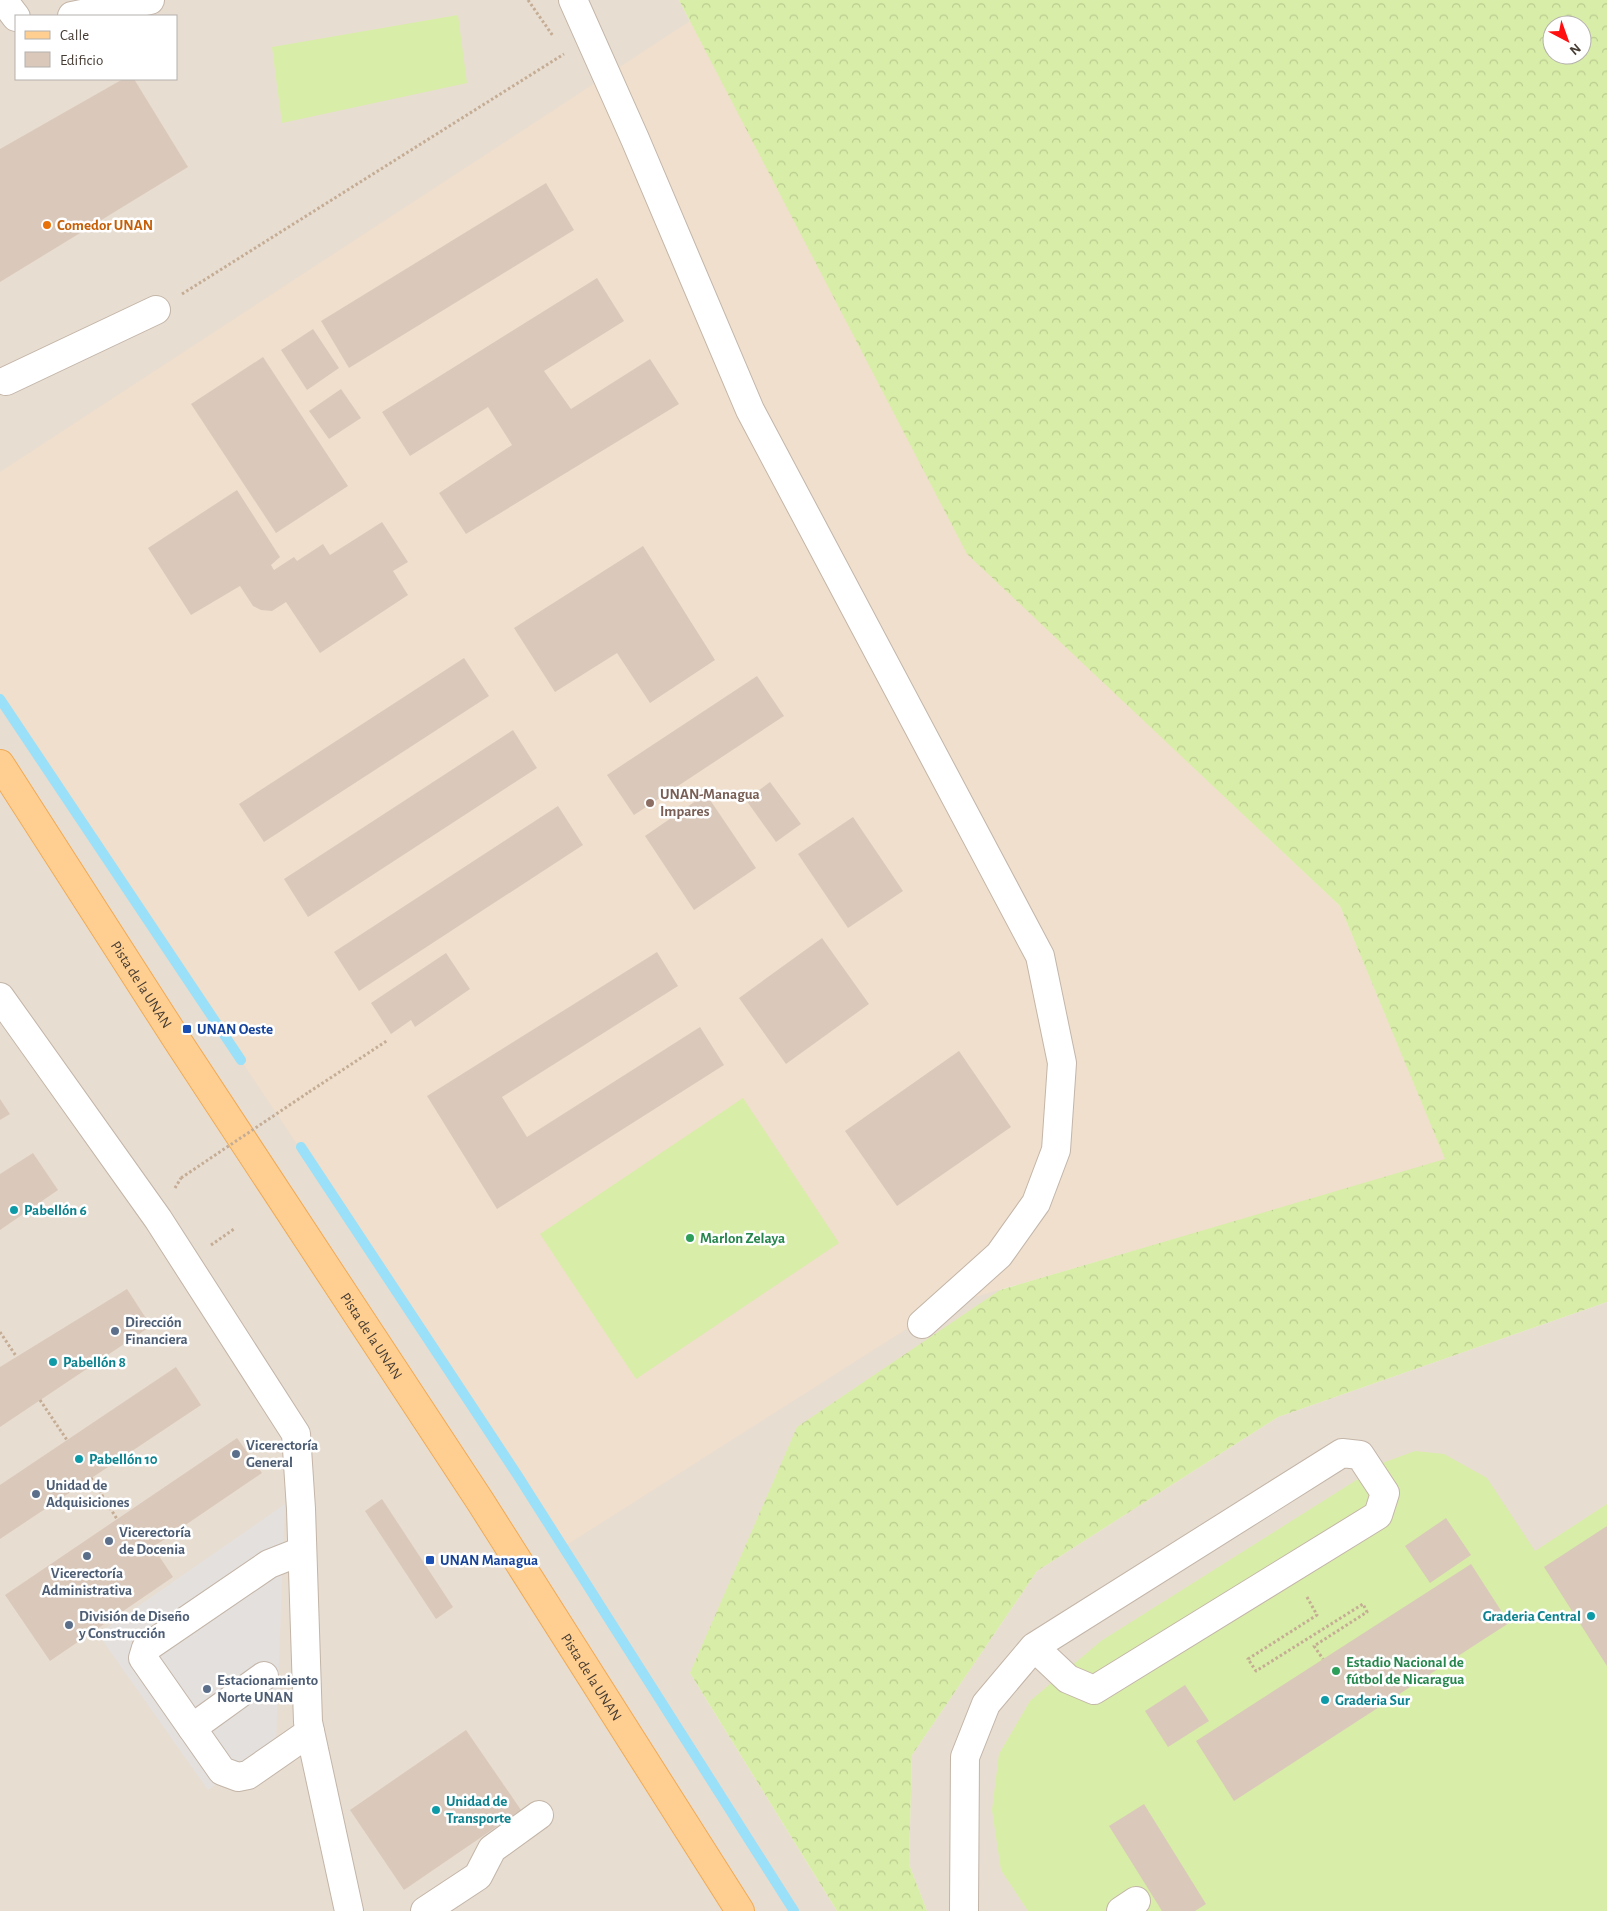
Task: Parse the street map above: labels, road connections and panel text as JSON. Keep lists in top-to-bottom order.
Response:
{
  "streets": {
    "main road": ["Pista de la UNAN"]
  },
  "places": {
    "other": [
      "Comedor UNAN",
      "UNAN-Managua Impares",
      "Pabellón 6",
      "Marlon Zelaya",
      "Dirección Financiera",
      "Pabellón 8",
      "Vicerectoría General",
      "Pabellón 10",
      "Unidad de Adquisiciones",
      "Vicerectoría de Docenia",
      "Vicerectoría Administrativa",
      "Graderia Central",
      "División de Diseño y Construcción",
      "Estadio Nacional de fútbol de Nicaragua",
      "Estacionamiento Norte UNAN",
      "Graderia Sur",
      "Unidad de Transporte"
    ],
    "transit": ["UNAN Oeste", "UNAN Managua"]
  },
  "legend": ["Calle", "Edificio"],
  "north": "bottom right"
}
